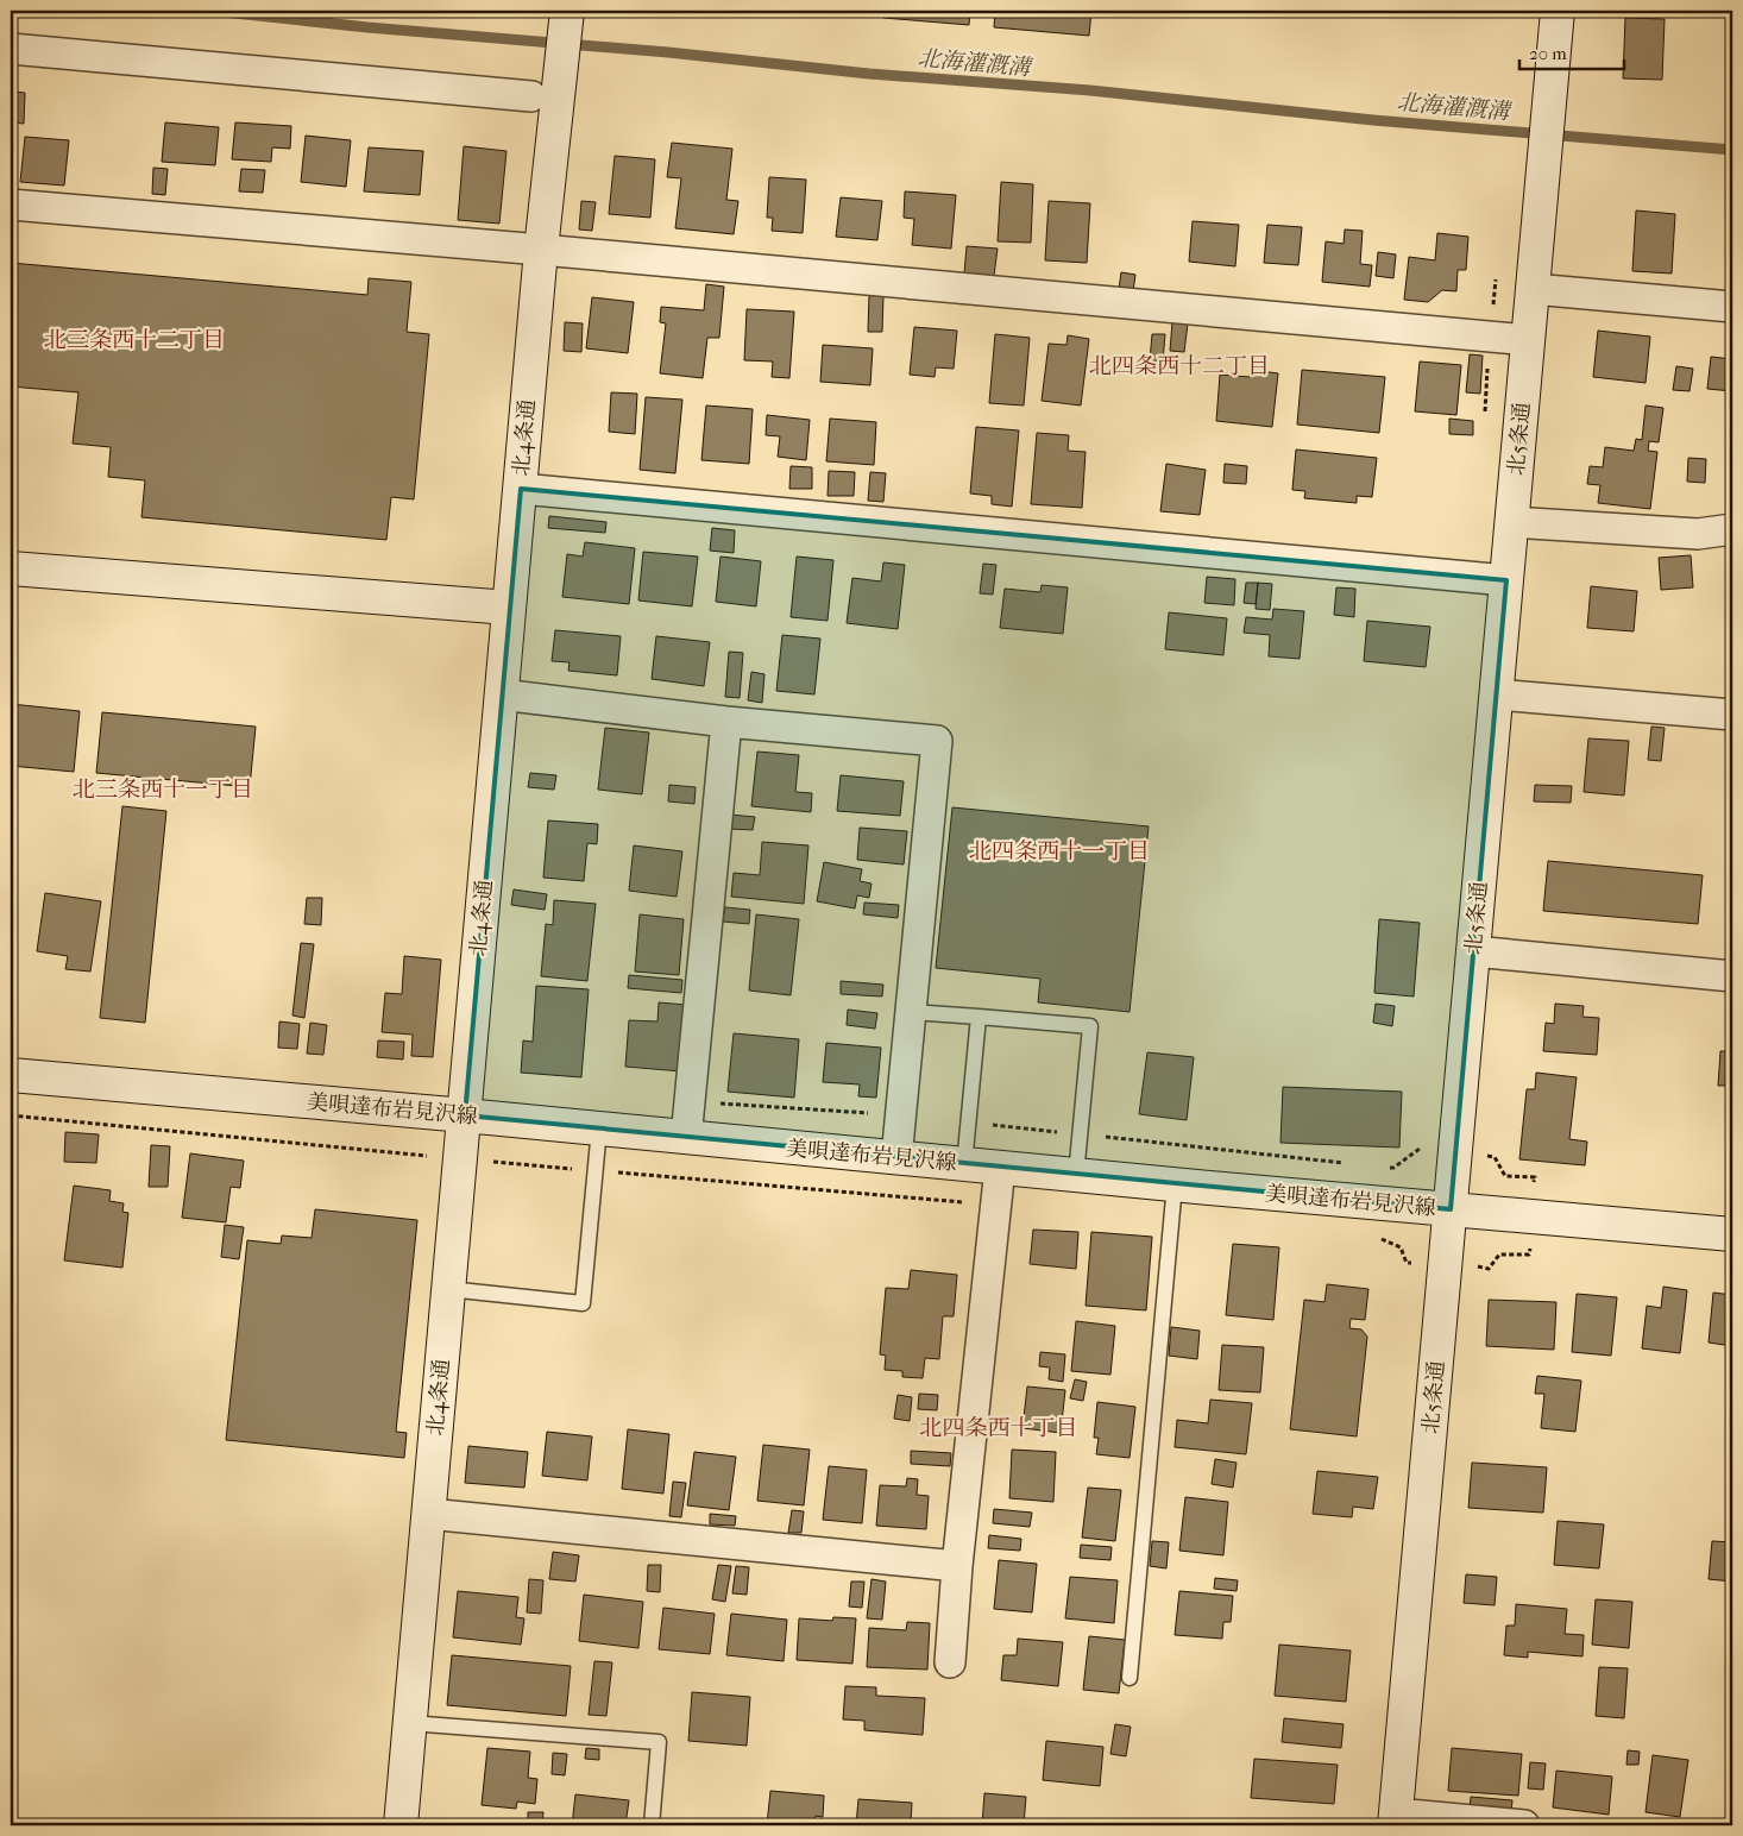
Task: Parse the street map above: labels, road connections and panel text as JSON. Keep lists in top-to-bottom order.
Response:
{
  "streets": {
    "street": ["北4条通", "北5条通", "美唄達布岩見沢線"]
  },
  "crossings": [
    ["北4条通", "美唄達布岩見沢線"],
    ["北5条通", "美唄達布岩見沢線"]
  ],
  "districts": [
    "北三条西十二丁目",
    "北四条西十二丁目",
    "北三条西十一丁目",
    "北四条西十一丁目",
    "北四条西十丁目"
  ],
  "water": ["北海灌漑溝"],
  "scale_bar": "20 m"
}
